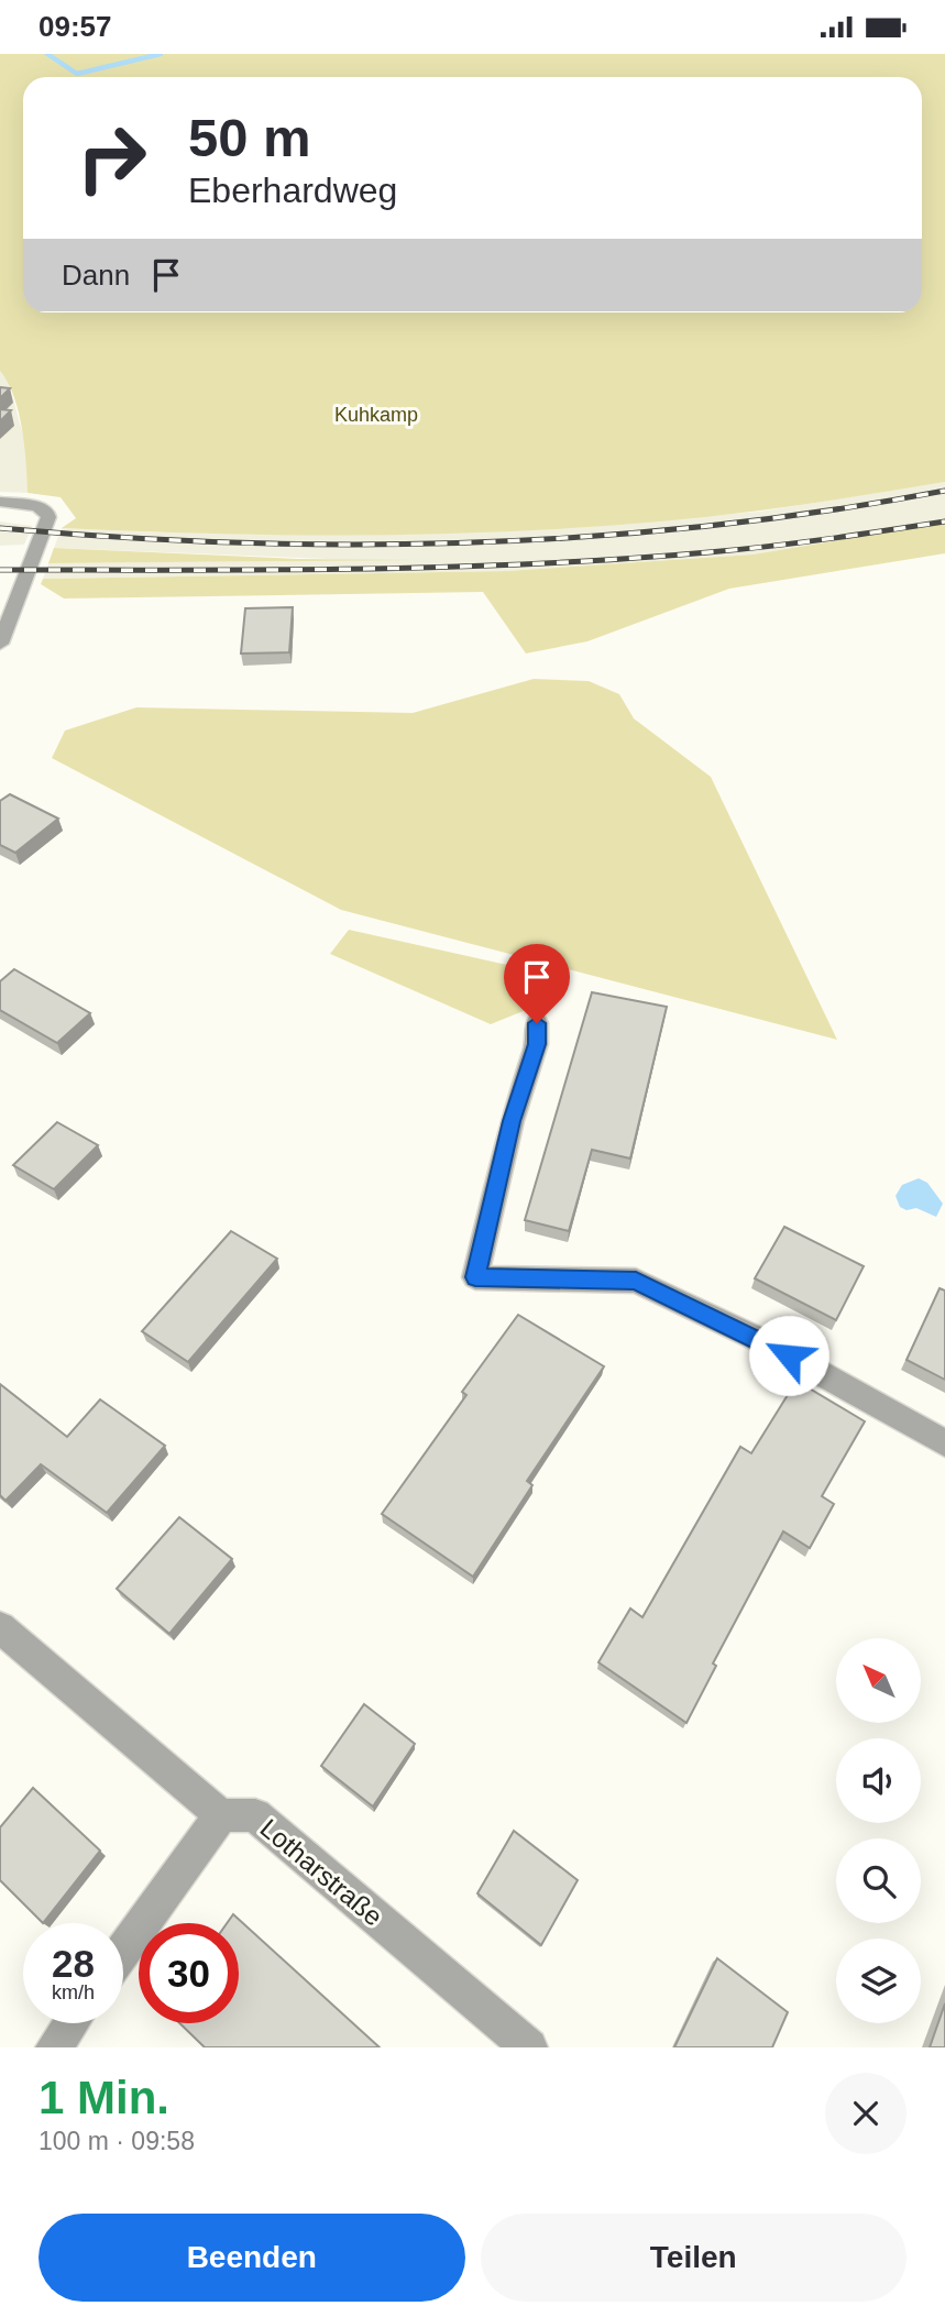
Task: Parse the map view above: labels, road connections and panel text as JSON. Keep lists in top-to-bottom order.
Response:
{
  "streets": {
    "street": ["Lotharstraße"]
  },
  "parks": ["Kuhkamp"],
  "north": "top left",
  "page": {
    "status": "09:57",
    "turn": ["50 m", "Eberhardweg"],
    "then": "Dann",
    "speed": "28 km/h",
    "limit": "30",
    "heading": ["1 Min.", "100 m · 09:58"],
    "buttons": ["Beenden", "Teilen"]
  }
}
